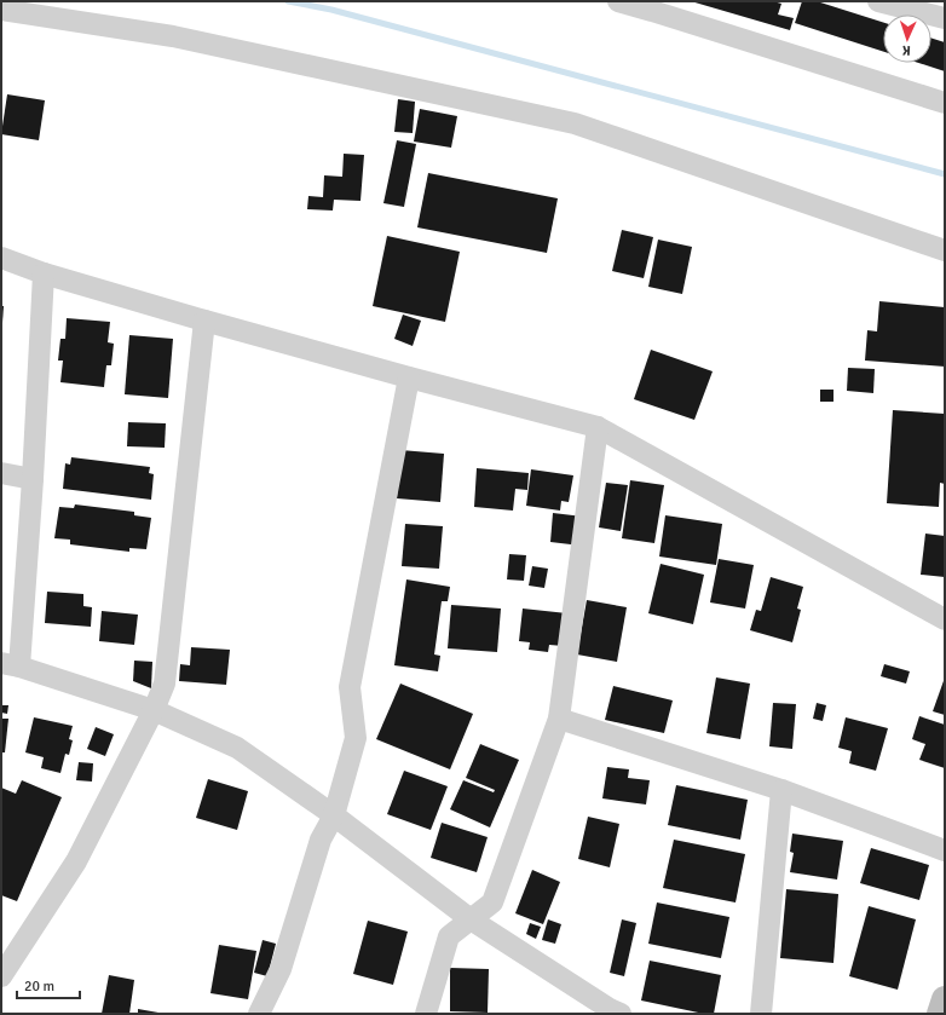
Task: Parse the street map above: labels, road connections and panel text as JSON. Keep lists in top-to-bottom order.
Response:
{
  "scale_bar": "20 m",
  "north": "bottom"
}
